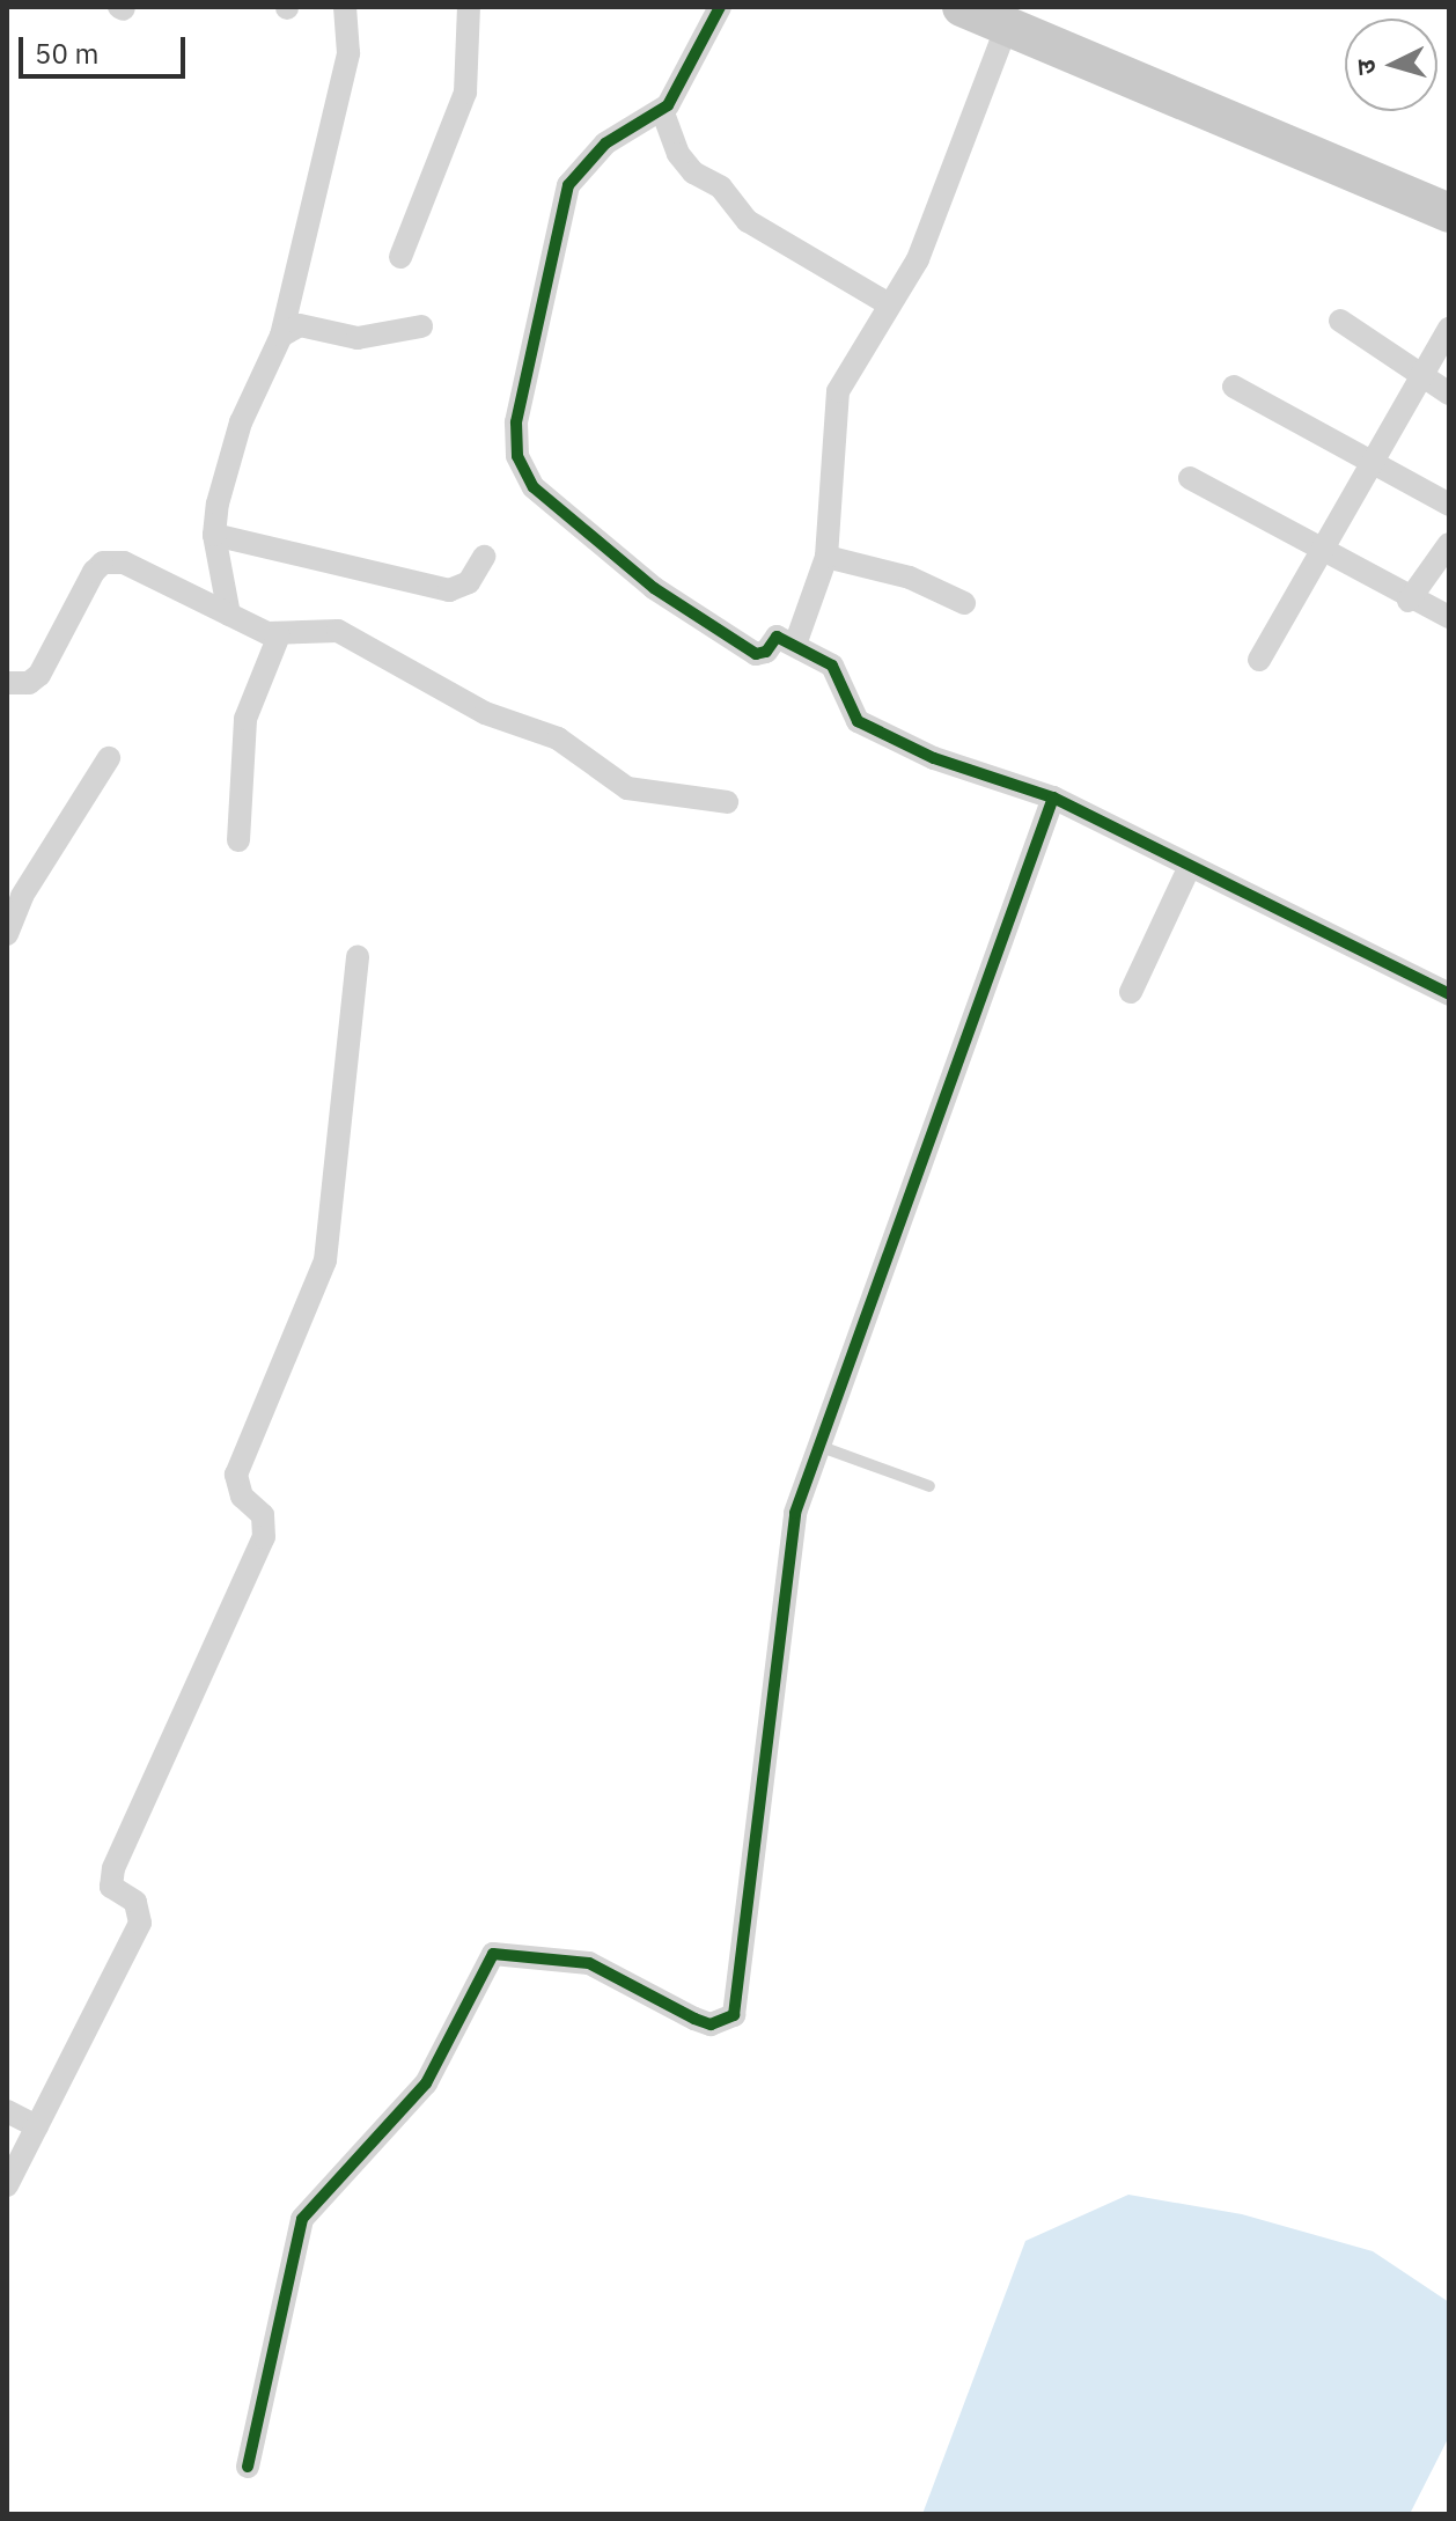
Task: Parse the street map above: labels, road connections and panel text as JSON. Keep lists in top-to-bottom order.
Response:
{
  "scale_bar": "50 m",
  "north": "left"
}
